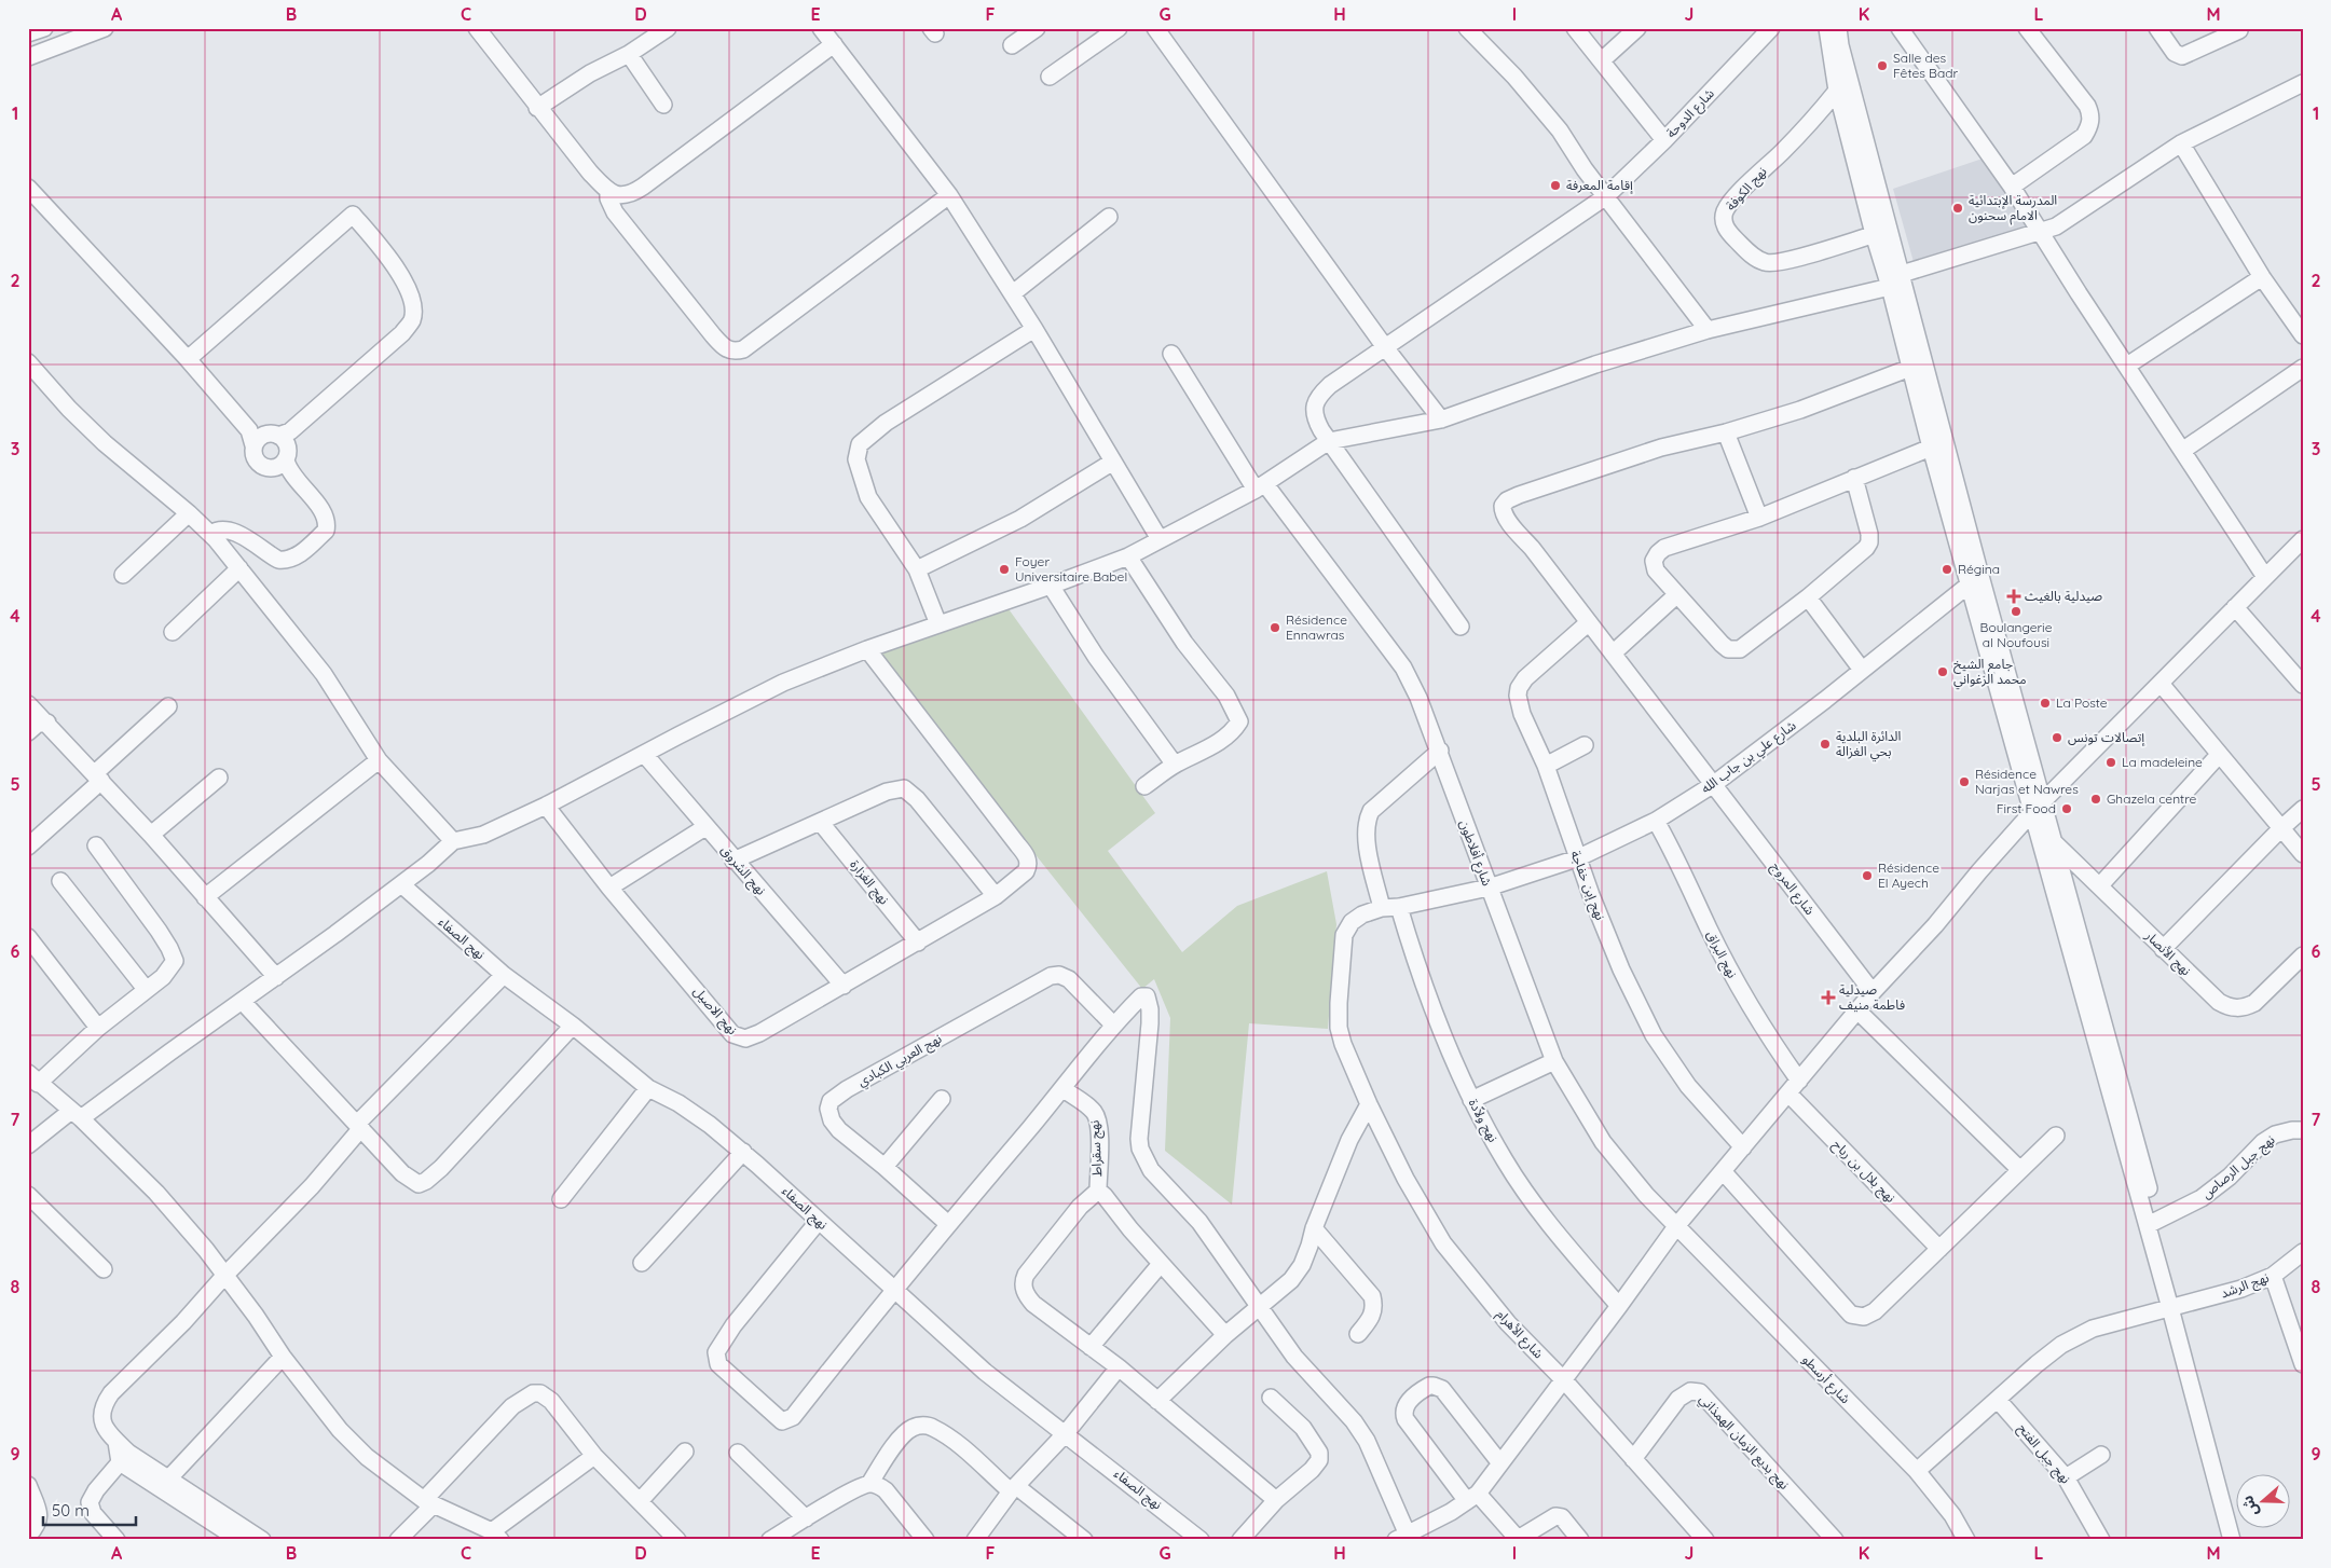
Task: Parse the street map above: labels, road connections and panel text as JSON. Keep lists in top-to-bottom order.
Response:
{
  "streets": {
    "street": [
      "شارع الدوحة",
      "نهج الكوفة",
      "شارع علي بن جاب الله",
      "شارع أفلاطون",
      "نهج الشروق",
      "نهج الغزارة",
      "نهج إبن خفاجة",
      "شارع المروج",
      "نهج الصفاء",
      "نهج الأنصار",
      "نهج البراق",
      "نهج الاصيل",
      "نهج العربي الكبادي",
      "نهج ولاّدة",
      "نهج سقراط",
      "نهج جبل الرصاص",
      "نهج بلال بن رباح",
      "نهج الرشد",
      "شارع الأهرام",
      "شارع أرسطو",
      "نهج بديع الزمان الهمذاني",
      "نهج جبل الفتح"
    ]
  },
  "crossings": [
    ["شارع علي بن جاب الله", "شارع أفلاطون"],
    ["شارع علي بن جاب الله", "نهج إبن خفاجة"],
    ["شارع علي بن جاب الله", "شارع المروج"],
    ["شارع علي بن جاب الله", "نهج البراق"],
    ["شارع علي بن جاب الله", "نهج ولاّدة"],
    ["شارع علي بن جاب الله", "شارع الأهرام"],
    ["شارع أفلاطون", "شارع أرسطو"],
    ["نهج الشروق", "نهج الاصيل"],
    ["نهج الغزارة", "نهج الاصيل"],
    ["نهج إبن خفاجة", "شارع المروج"],
    ["نهج الرشد", "شارع أرسطو"],
    ["نهج الرشد", "نهج جبل الفتح"],
    ["شارع الأهرام", "نهج بديع الزمان الهمذاني"]
  ],
  "places": {
    "other": [
      "Salle des Fêtes Badr",
      "إقامة المعرفة",
      "المدرسة الإبتدائية الامام سحنون",
      "Foyer Universitaire Babel",
      "Régina",
      "Boulangerie al Noufousi",
      "Résidence Ennawras",
      "جامع الشيخ محمد الزغواني",
      "La Poste",
      "إتصالات تونس",
      "الدائرة البلدية بحي الغزالة",
      "La madeleine",
      "Résidence Narjas et Nawres",
      "Ghazela centre",
      "First Food",
      "Résidence El Ayech"
    ],
    "health": ["صيدلية بالغيث", "صيدلية فاطمة منيف"]
  },
  "scale_bar": "50 m",
  "north": "left",
  "grid": {
    "columns": [
      "A",
      "B",
      "C",
      "D",
      "E",
      "F",
      "G",
      "H",
      "I",
      "J",
      "K",
      "L",
      "M"
    ],
    "rows": [
      "1",
      "2",
      "3",
      "4",
      "5",
      "6",
      "7",
      "8",
      "9"
    ]
  }
}
